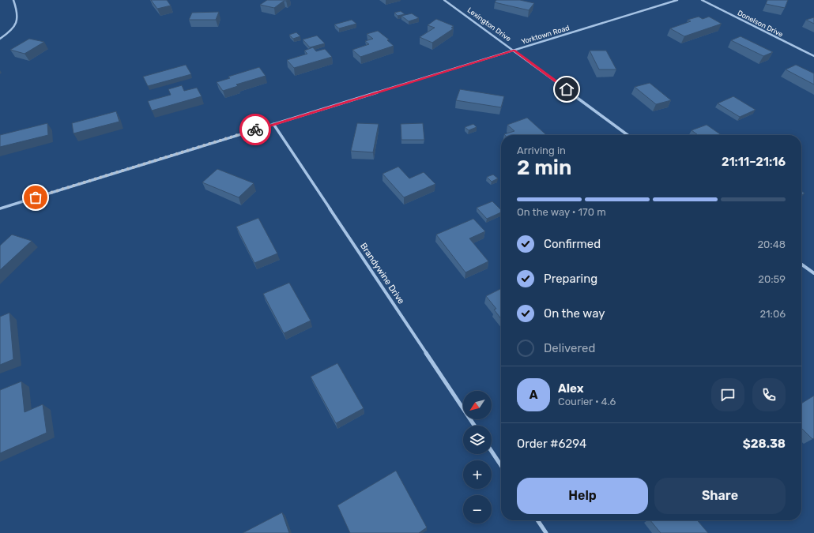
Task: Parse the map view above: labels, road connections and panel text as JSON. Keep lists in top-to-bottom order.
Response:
{
  "streets": {
    "street": [
      "Donelson Drive",
      "Lexington Drive",
      "Yorktown Road",
      "Brandywine Drive"
    ]
  },
  "crossings": [
    ["Lexington Drive", "Yorktown Road"],
    ["Yorktown Road", "Brandywine Drive"]
  ],
  "north": "bottom left",
  "page": {
    "heading": ["2 min", "Arriving in", "21:11–21:16"],
    "panel": [
      "Alex",
      "Courier · 4.6",
      "Order #6294",
      "$28.38"
    ],
    "bar": "On the way · 170 m",
    "list": [
      ["Confirmed", "20:48"],
      ["Preparing", "20:59"],
      ["On the way", "21:06"],
      "Delivered"
    ],
    "round": "A",
    "map_buttons": ["+", "−"],
    "buttons": ["Help", "Share"]
  }
}
